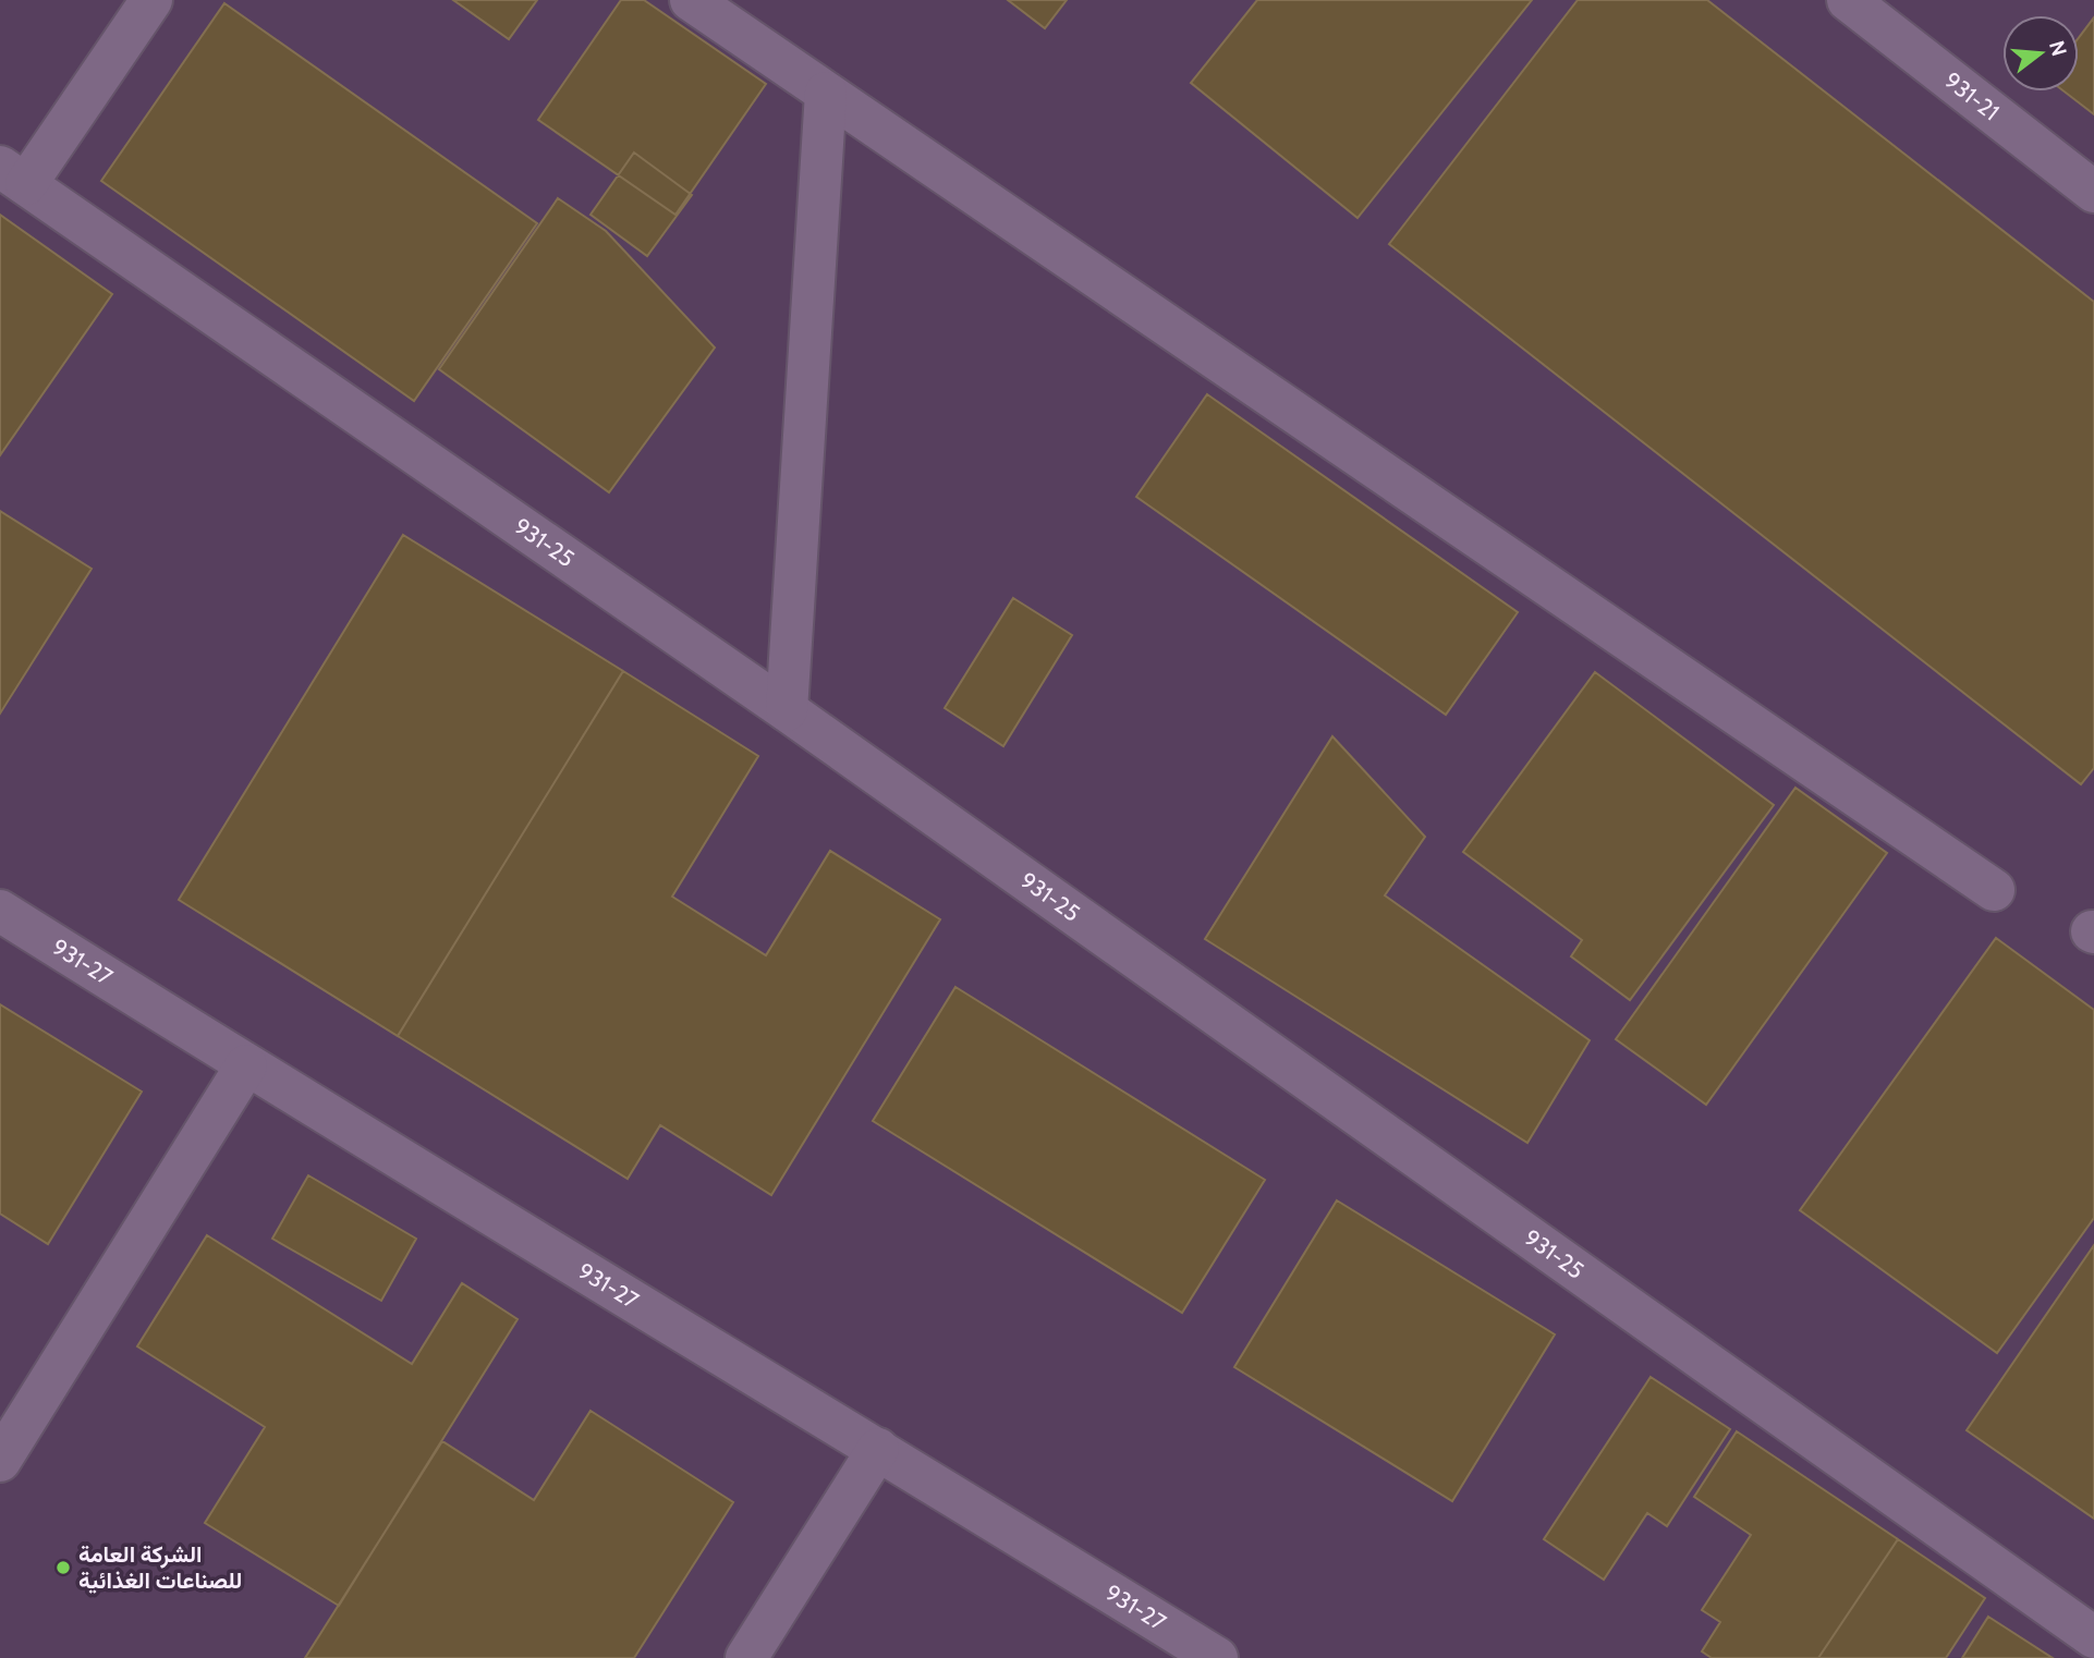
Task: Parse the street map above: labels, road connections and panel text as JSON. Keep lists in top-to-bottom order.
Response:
{
  "streets": {
    "street": ["931-21", "931-25", "931-27"]
  },
  "places": ["الشركة العامة للصناعات الغذائية"],
  "north": "right"
}
